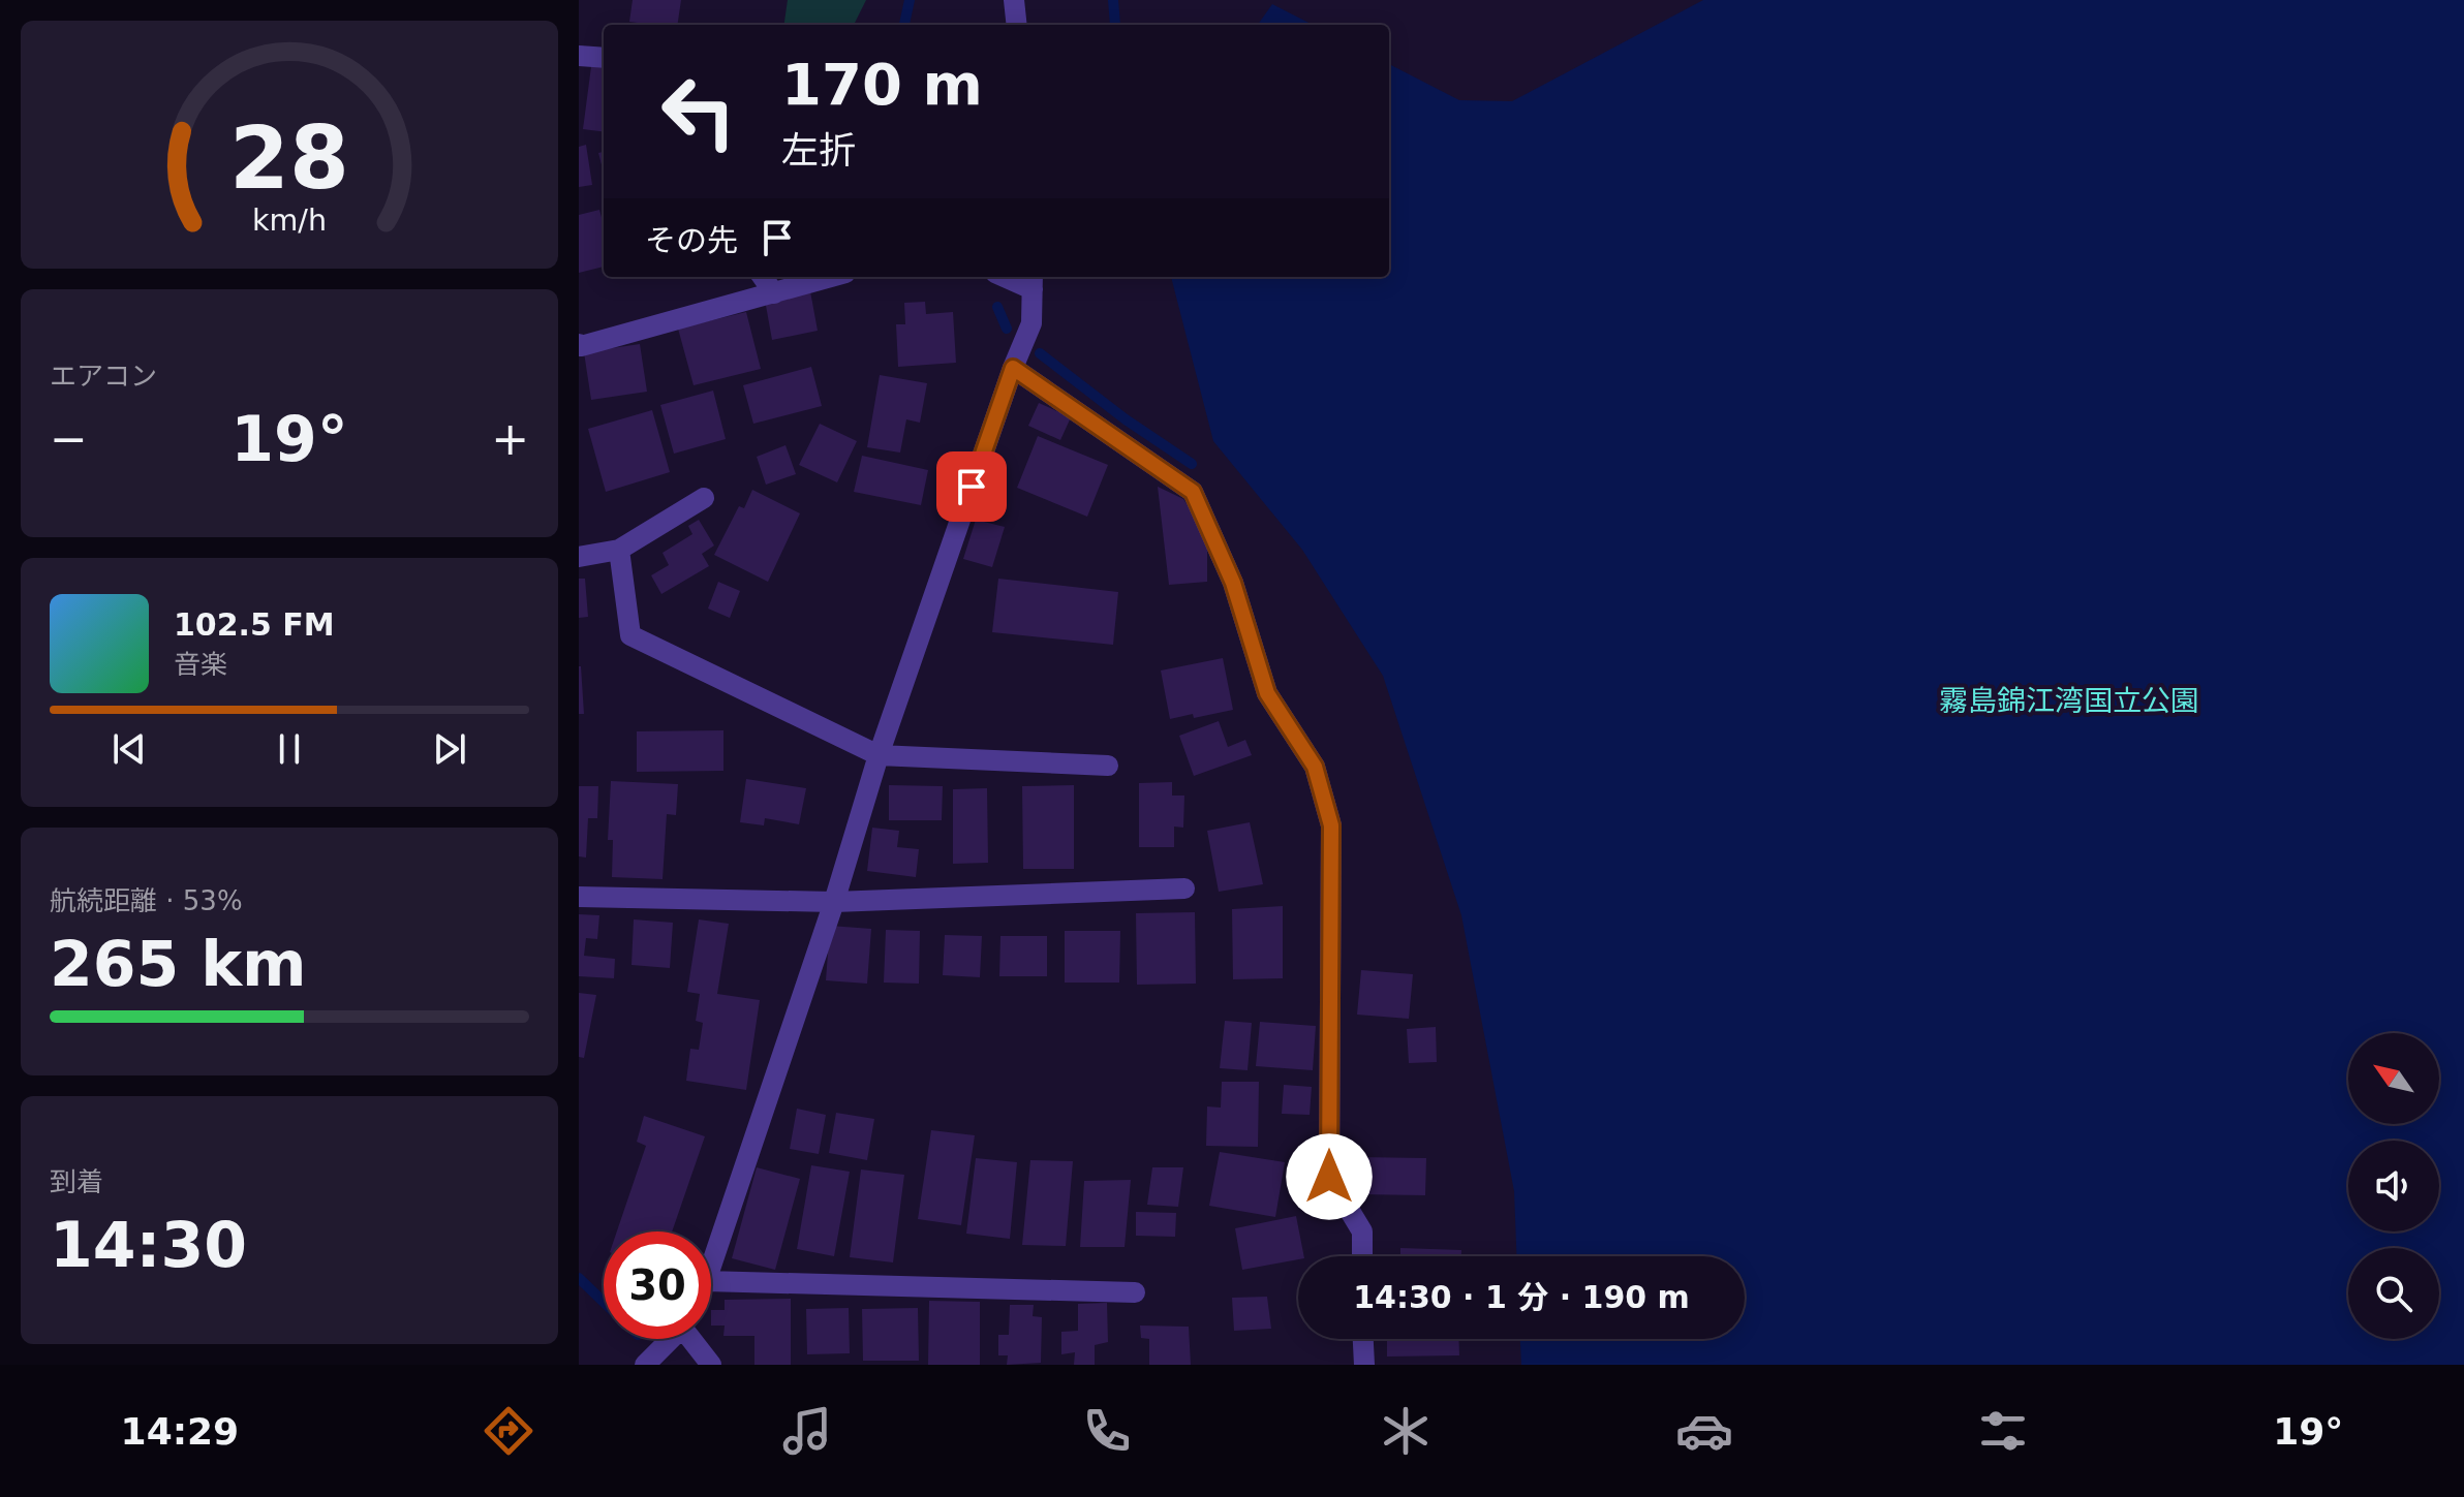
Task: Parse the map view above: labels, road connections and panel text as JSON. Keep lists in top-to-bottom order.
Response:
{
  "parks": ["霧島錦江湾国立公園"],
  "north": "top left",
  "page": {
    "turn": ["170 m", "左折"],
    "then": "その先",
    "tile": [
      "エアコン",
      ["航続距離 · 53%", "265 km"],
      ["到着", "14:30"]
    ],
    "heat": ["−", "19°", "+"],
    "song": ["102.5 FM", "音楽"],
    "limit": "30",
    "trip": "14:30 · 1 分 · 190 m",
    "tabs": ["14:29", "19°"],
    "gauge": ["28", "km/h"]
  }
}
